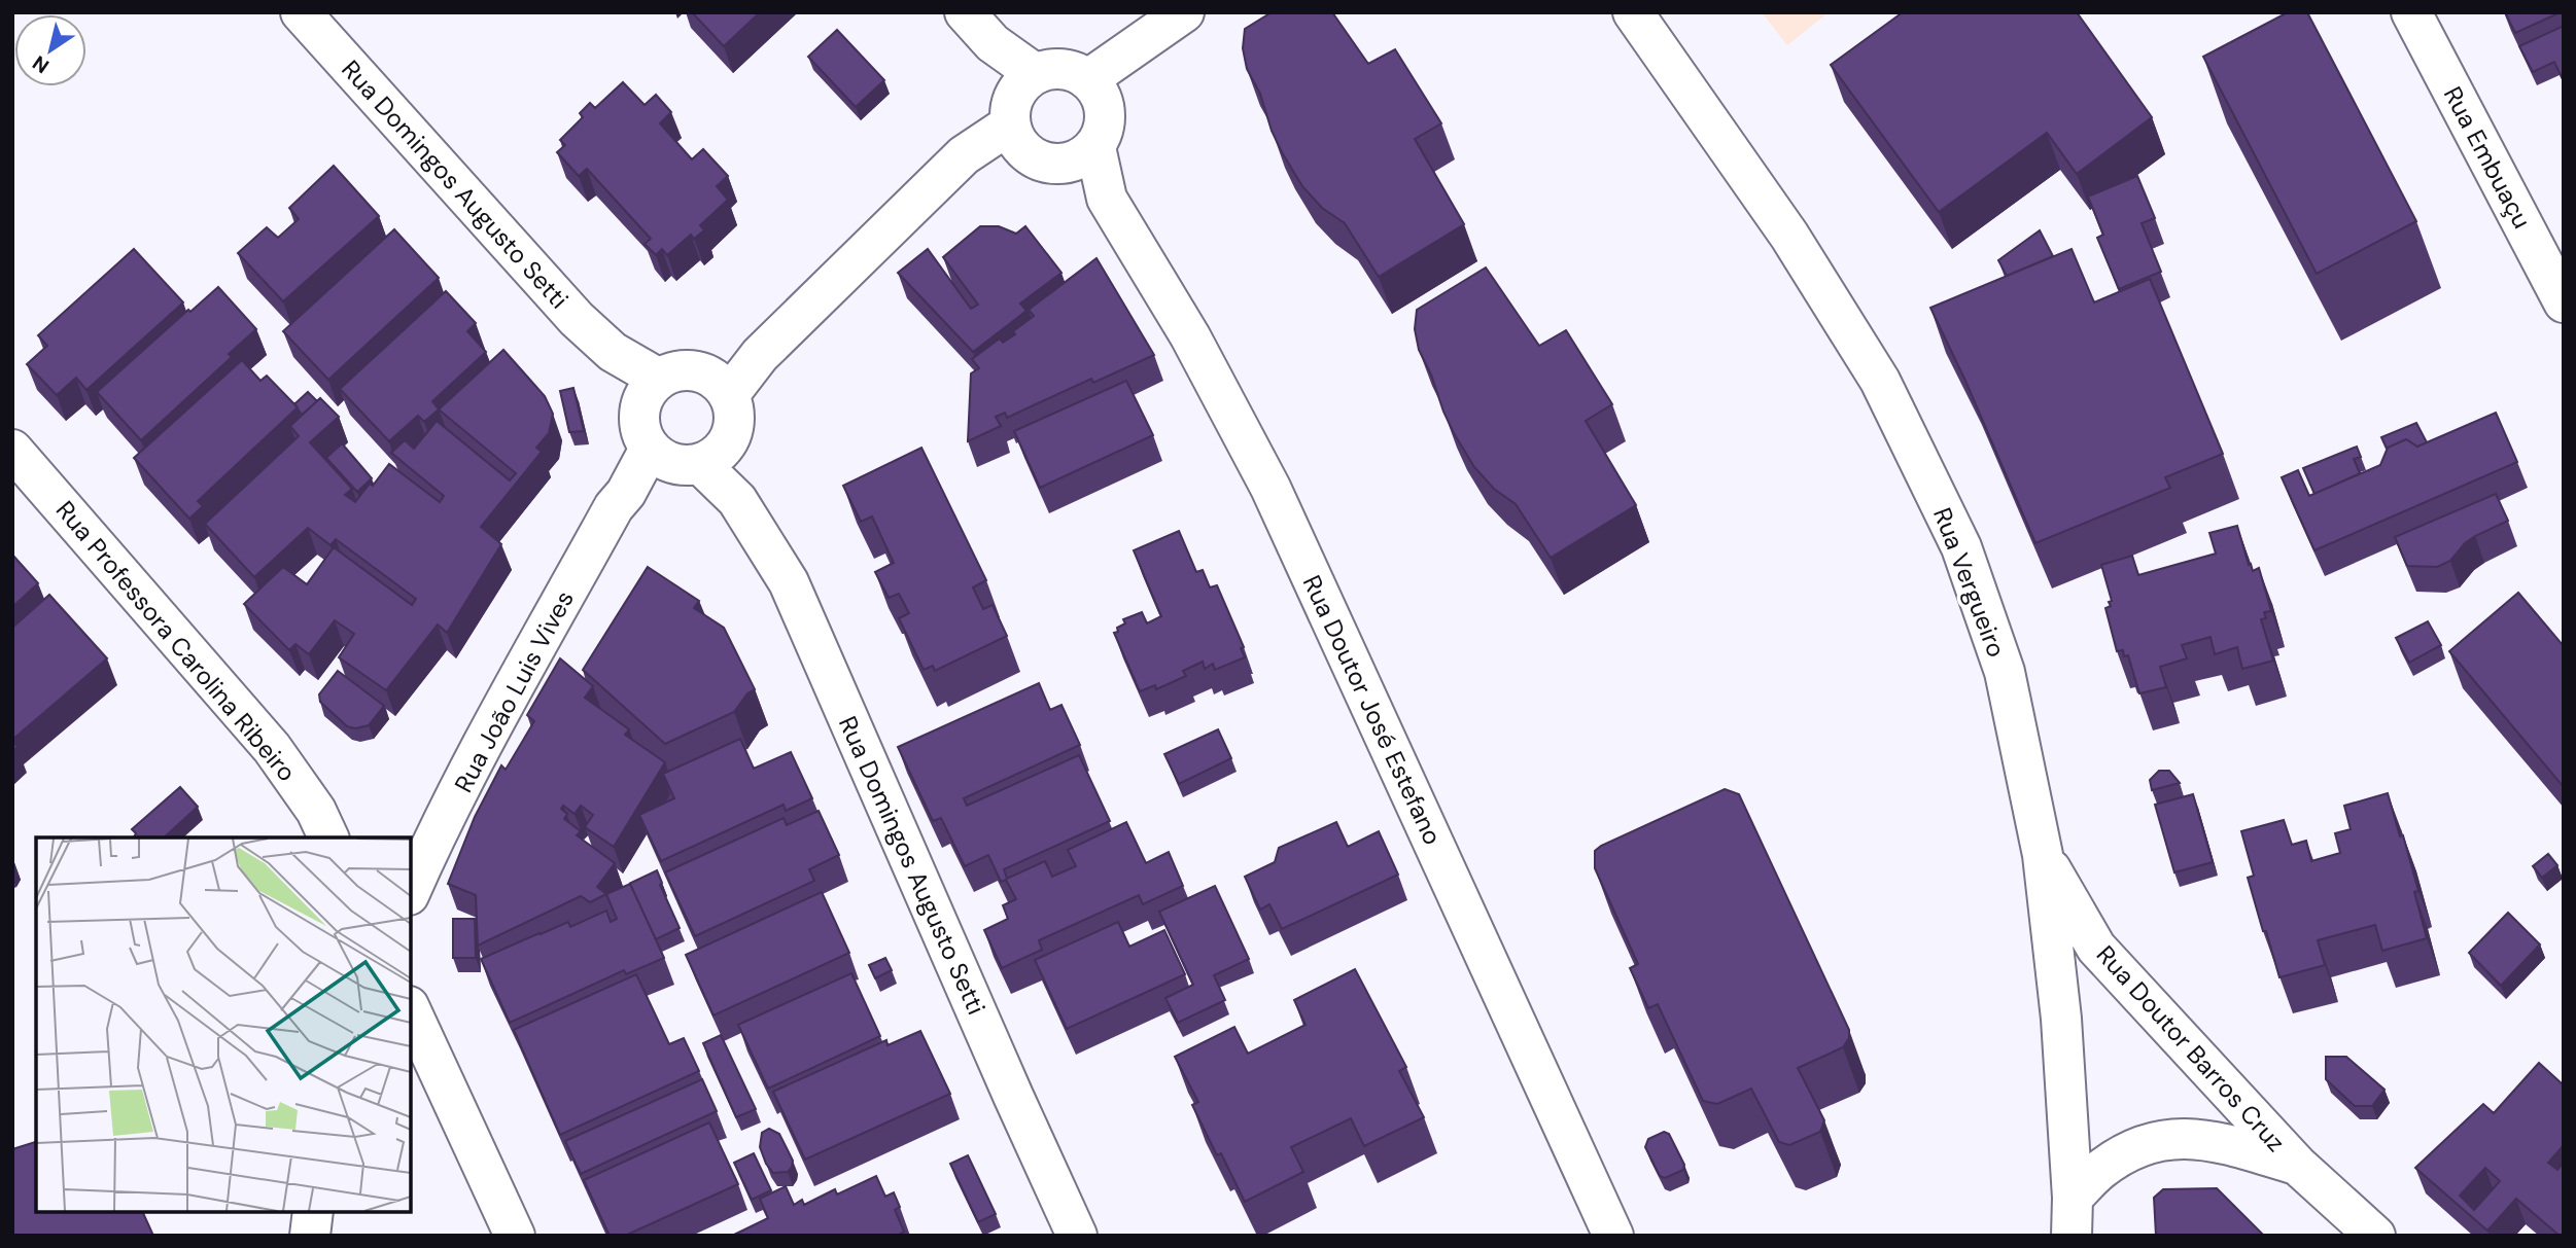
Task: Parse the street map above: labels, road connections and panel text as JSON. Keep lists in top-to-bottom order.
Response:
{
  "streets": {
    "street": [
      "Rua Embuaçu",
      "Rua Domingos Augusto Setti",
      "Rua Vergueiro",
      "Rua Professora Carolina Ribeiro",
      "Rua João Luis Vives",
      "Rua Doutor José Estefano",
      "Rua Doutor Barros Cruz"
    ]
  },
  "crossings": [
    ["Rua Domingos Augusto Setti", "Rua João Luis Vives"],
    ["Rua Vergueiro", "Rua Doutor Barros Cruz"]
  ],
  "north": "bottom left"
}
